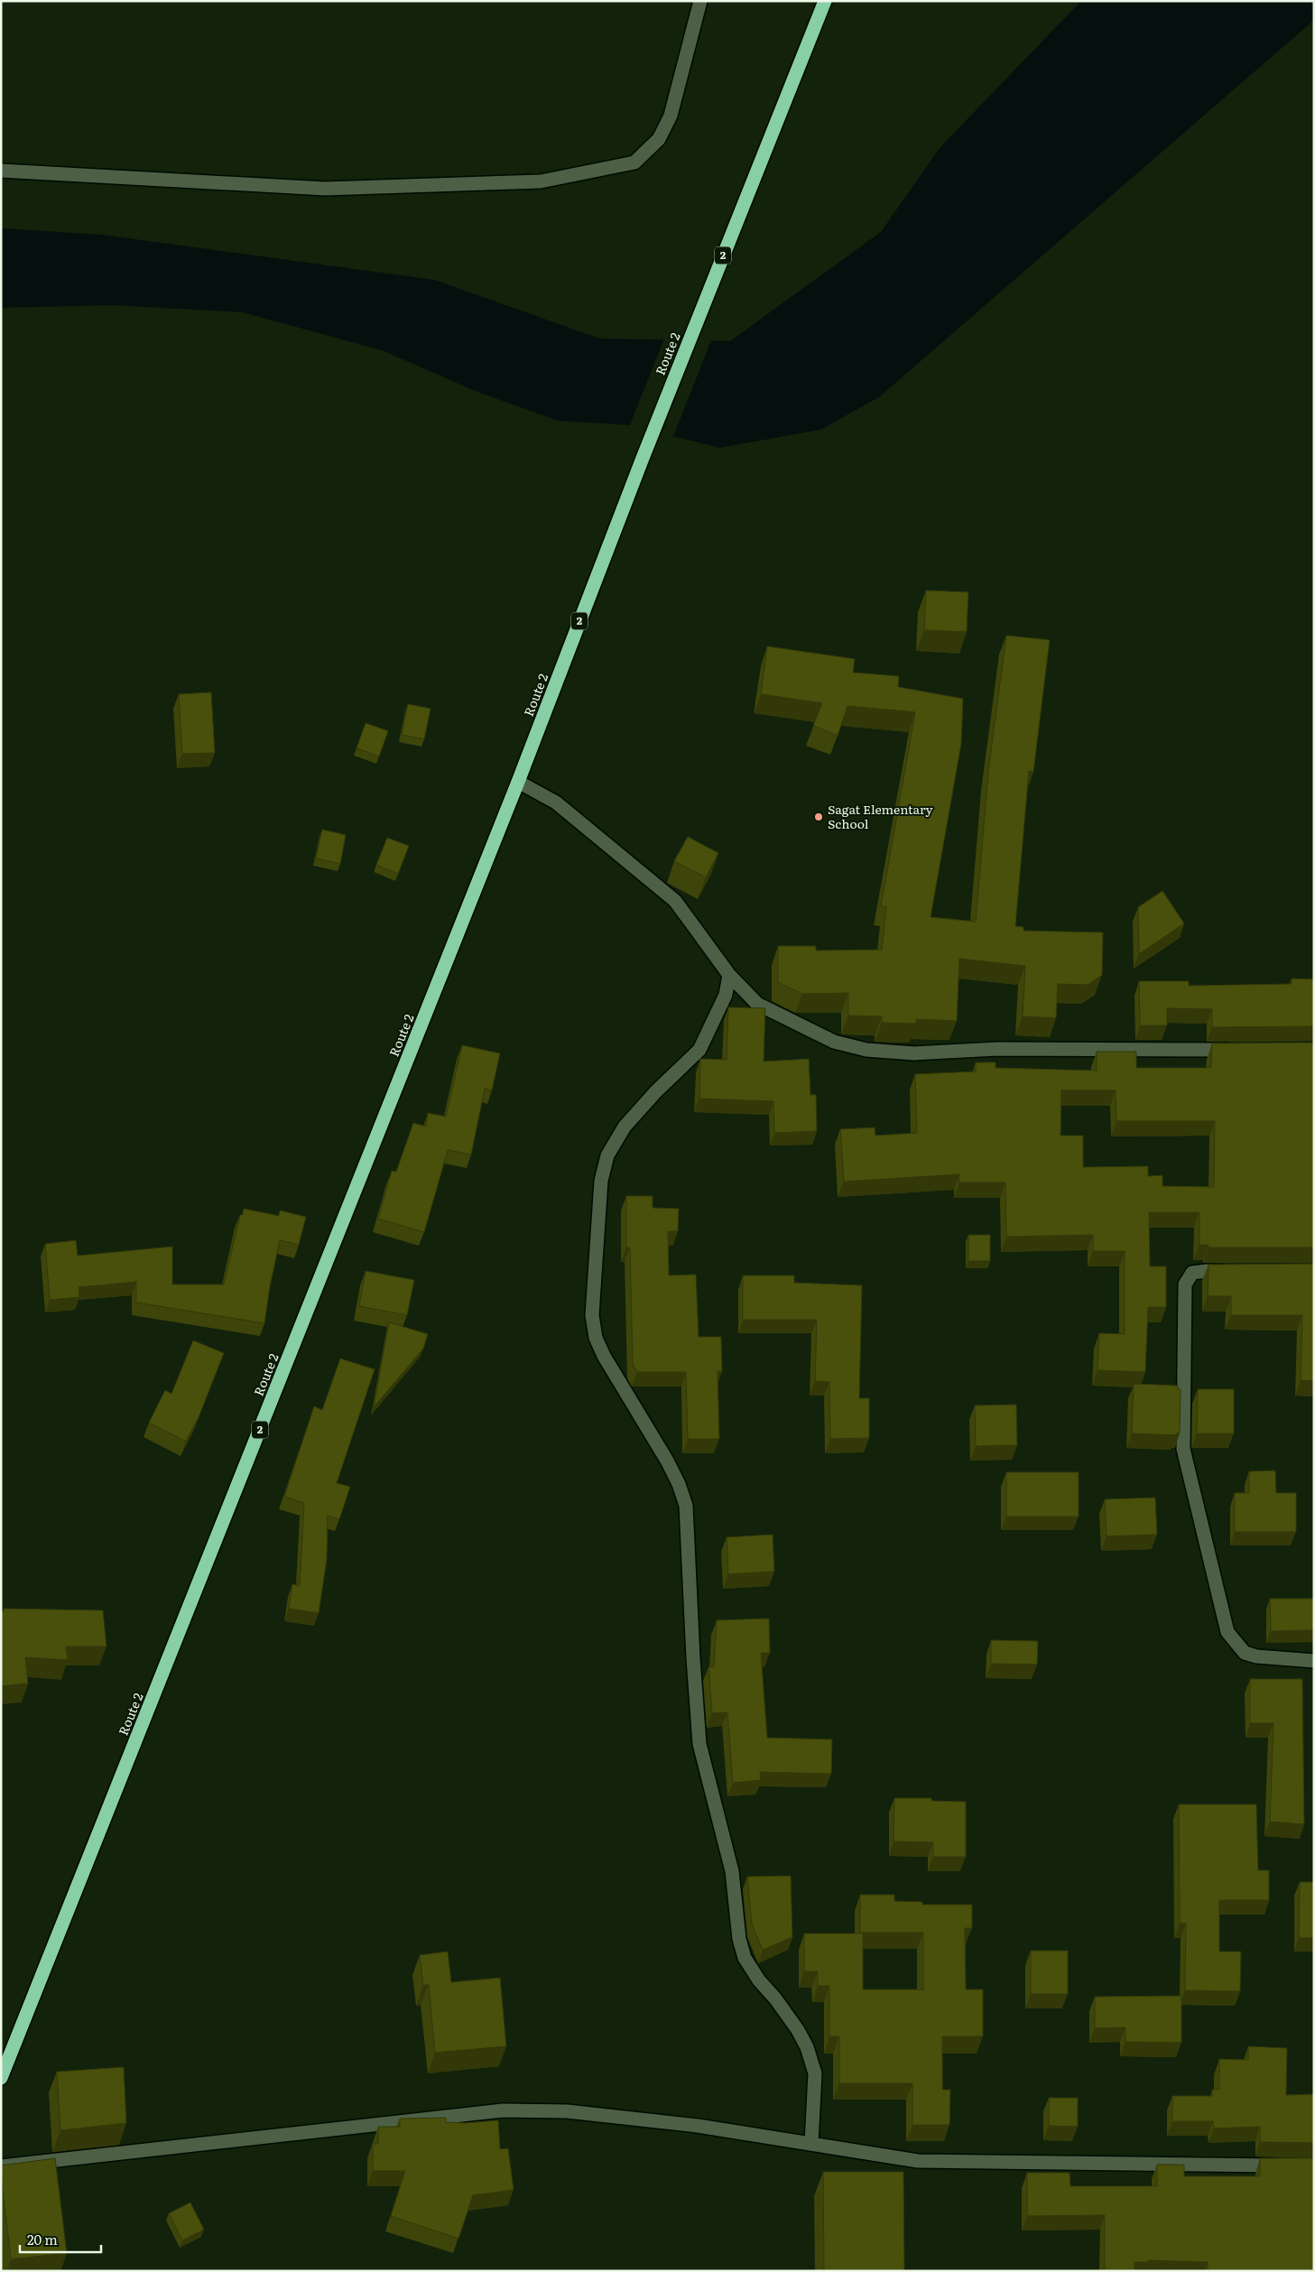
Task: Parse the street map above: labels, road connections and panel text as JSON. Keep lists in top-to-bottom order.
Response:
{
  "streets": {
    "highway": ["2", "Route 2"]
  },
  "places": ["Sagat Elementary School"],
  "scale_bar": "20 m"
}
